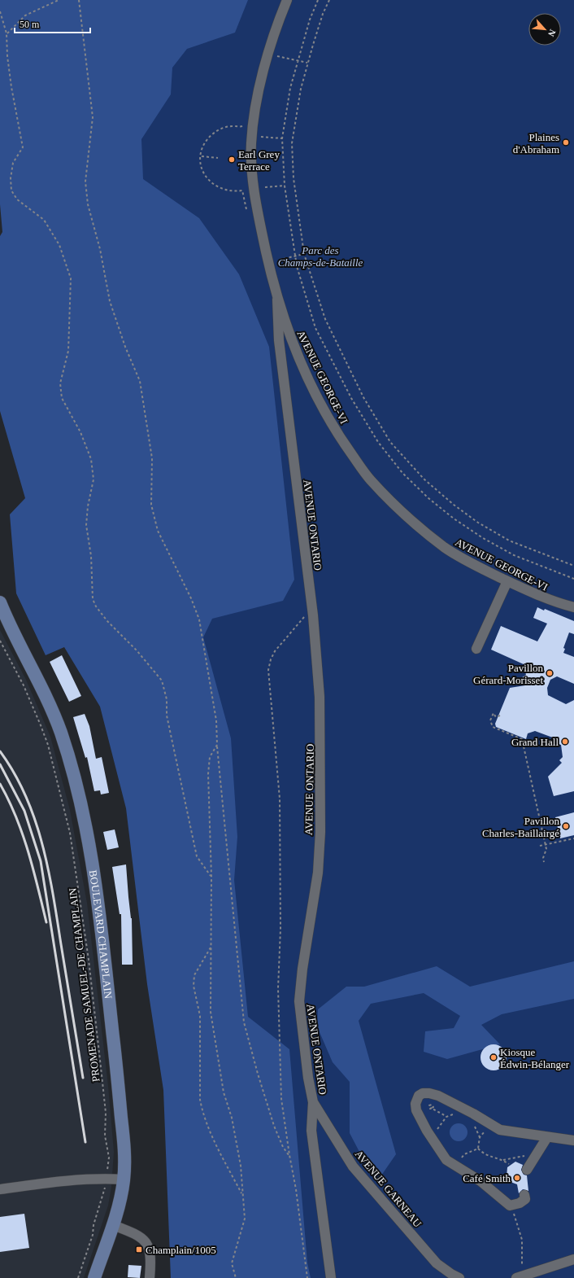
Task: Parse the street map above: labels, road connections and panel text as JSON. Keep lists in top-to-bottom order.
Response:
{
  "streets": {
    "main road": ["BOULEVARD CHAMPLAIN"],
    "street": ["AVENUE GEORGE-VI", "AVENUE ONTARIO", "AVENUE GARNEAU"],
    "path": ["PROMENADE SAMUEL-DE CHAMPLAIN"]
  },
  "crossings": [
    ["AVENUE GEORGE-VI", "AVENUE ONTARIO"],
    ["AVENUE ONTARIO", "AVENUE GARNEAU"]
  ],
  "parks": ["Parc des Champs-de-Bataille"],
  "places": {
    "other": [
      "Plaines d'Abraham",
      "Earl Grey Terrace",
      "Pavillon Gérard-Morisset",
      "Grand Hall",
      "Pavillon Charles-Baillairgé",
      "Kiosque Édwin-Bélanger",
      "Café Smith"
    ],
    "transit": ["Champlain/1005"]
  },
  "scale_bar": "50 m",
  "north": "bottom right"
}
